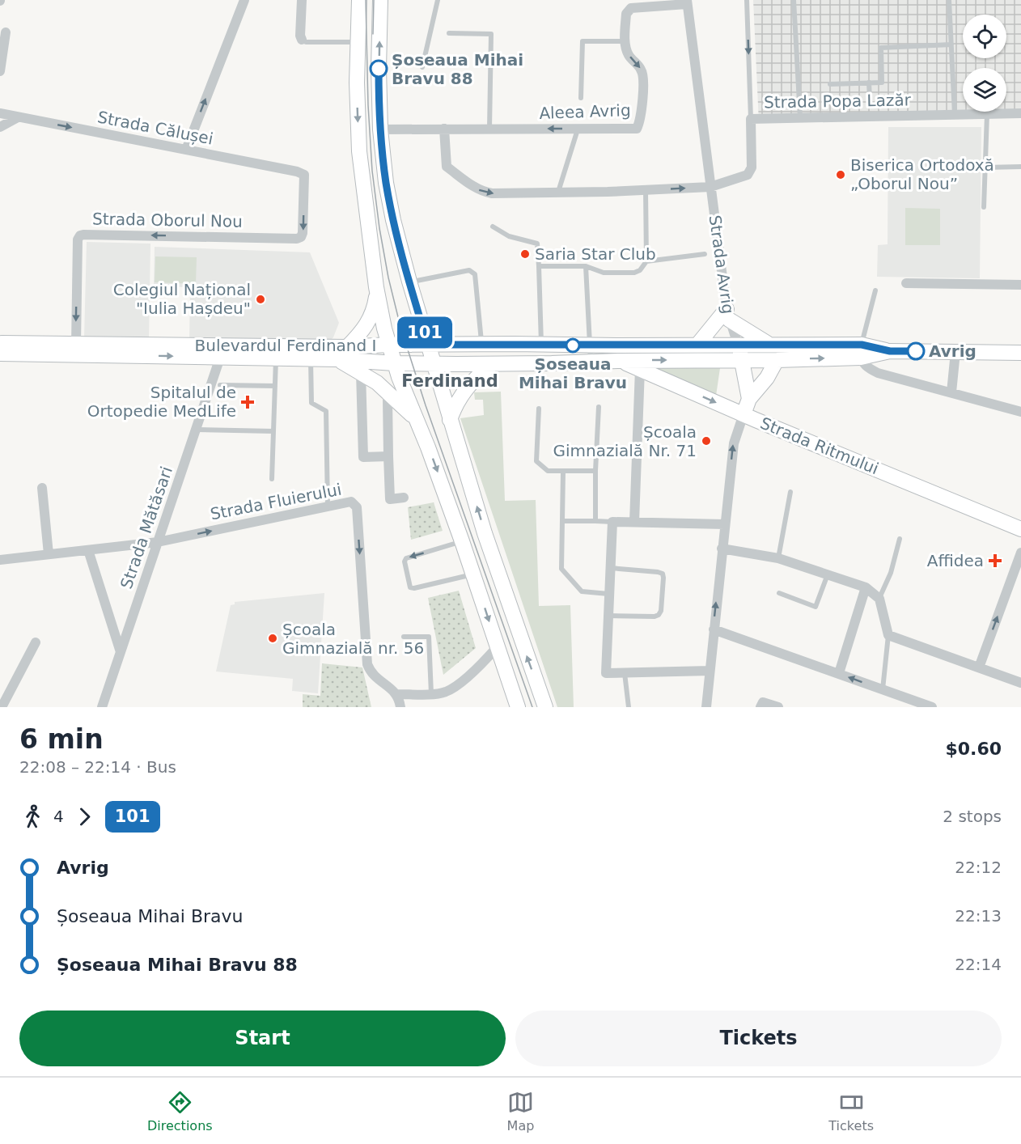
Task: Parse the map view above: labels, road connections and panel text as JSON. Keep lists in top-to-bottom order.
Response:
{
  "streets": {
    "main road": ["Strada Avrig", "Bulevardul Ferdinand I", "Strada Ritmului"],
    "street": [
      "Strada Popa Lazăr",
      "Aleea Avrig",
      "Strada Călușei",
      "Strada Oborul Nou",
      "Strada Fluierului",
      "Strada Mătăsari"
    ]
  },
  "crossings": [
    ["Strada Popa Lazăr", "Strada Avrig"],
    ["Aleea Avrig", "Strada Avrig"],
    ["Strada Călușei", "Strada Oborul Nou"],
    ["Strada Oborul Nou", "Bulevardul Ferdinand I"],
    ["Strada Avrig", "Bulevardul Ferdinand I"],
    ["Strada Avrig", "Strada Ritmului"],
    ["Bulevardul Ferdinand I", "Strada Ritmului"],
    ["Bulevardul Ferdinand I", "Strada Mătăsari"],
    ["Strada Fluierului", "Strada Mătăsari"]
  ],
  "one_way": ["Strada Călușei"],
  "districts": ["Ferdinand"],
  "places": {
    "other": [
      "Șoseaua Mihai Bravu 88",
      "Biserica Ortodoxă „Oborul Nou”",
      "Saria Star Club",
      "Colegiul Național \"Iulia Hașdeu\"",
      "Șoseaua Mihai Bravu",
      "Avrig",
      "Școala Gimnazială Nr. 71",
      "Școala Gimnazială nr. 56"
    ],
    "health": ["Spitalul de Ortopedie MedLife", "Affidea"]
  },
  "lines": ["bus line 101"],
  "page": {
    "on_map": "101",
    "heading": ["6 min", "22:08 – 22:14 · Bus", "$0.60"],
    "legs": ["4", "101", "2 stops"],
    "list": [
      {
        "name": "Avrig",
        "value": "22:12"
      },
      {
        "name": "Șoseaua Mihai Bravu",
        "value": "22:13"
      },
      {
        "name": "Șoseaua Mihai Bravu 88",
        "value": "22:14"
      }
    ],
    "buttons": ["Start", "Tickets"],
    "tabs": ["Directions", "Map", "Tickets"]
  }
}
